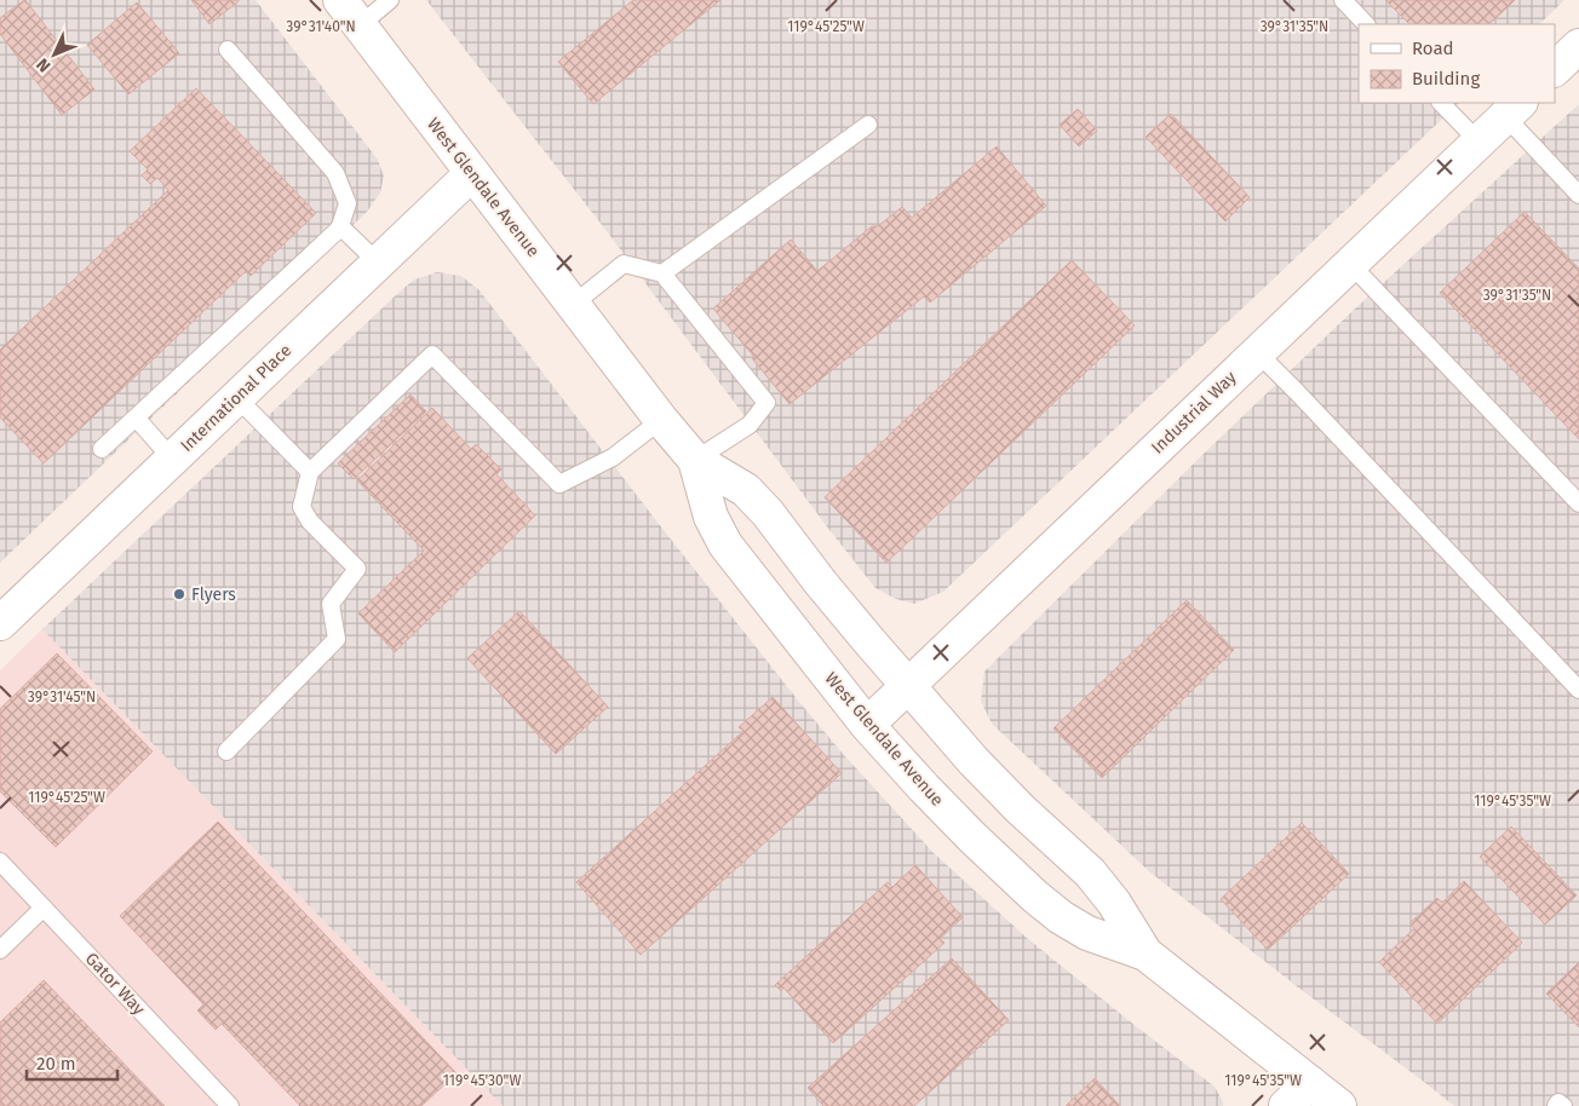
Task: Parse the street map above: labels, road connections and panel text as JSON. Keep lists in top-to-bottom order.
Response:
{
  "streets": {
    "main road": ["West Glendale Avenue", "International Place", "Industrial Way"],
    "lane": ["Gator Way"]
  },
  "crossings": [
    ["West Glendale Avenue", "International Place"],
    ["West Glendale Avenue", "Industrial Way"]
  ],
  "places": ["Flyers"],
  "legend": ["Road", "Building"],
  "scale_bar": "20 m",
  "north": "bottom left",
  "coordinates": [
    "119°45'25\"W",
    "39°31'40\"N",
    "39°31'35\"N",
    "39°31'45\"N",
    "119°45'35\"W",
    "119°45'30\"W"
  ]
}
